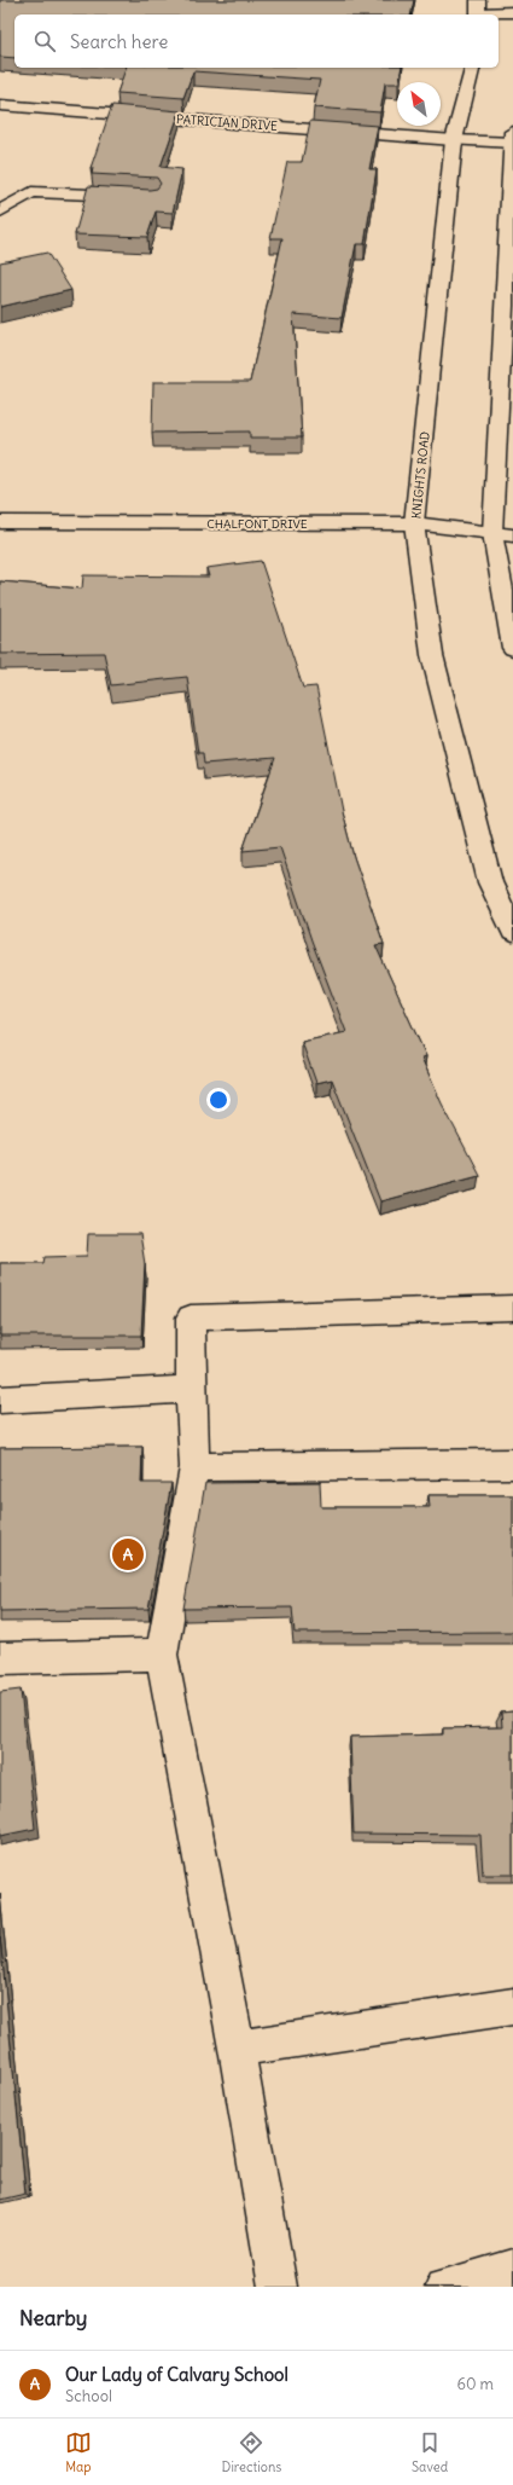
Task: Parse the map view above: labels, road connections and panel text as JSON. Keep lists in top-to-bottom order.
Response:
{
  "streets": {
    "main road": ["PATRICIAN DRIVE", "KNIGHTS ROAD", "CHALFONT DRIVE"]
  },
  "crossings": [
    ["PATRICIAN DRIVE", "KNIGHTS ROAD"],
    ["KNIGHTS ROAD", "CHALFONT DRIVE"]
  ],
  "north": "top left",
  "page": {
    "search": "Search here",
    "pins": "A",
    "heading": "Nearby",
    "list": [
      {
        "mark": "A",
        "name": "Our Lady of Calvary School",
        "note": "School",
        "value": "60 m"
      }
    ],
    "nav": ["Map", "Directions", "Saved"]
  }
}
